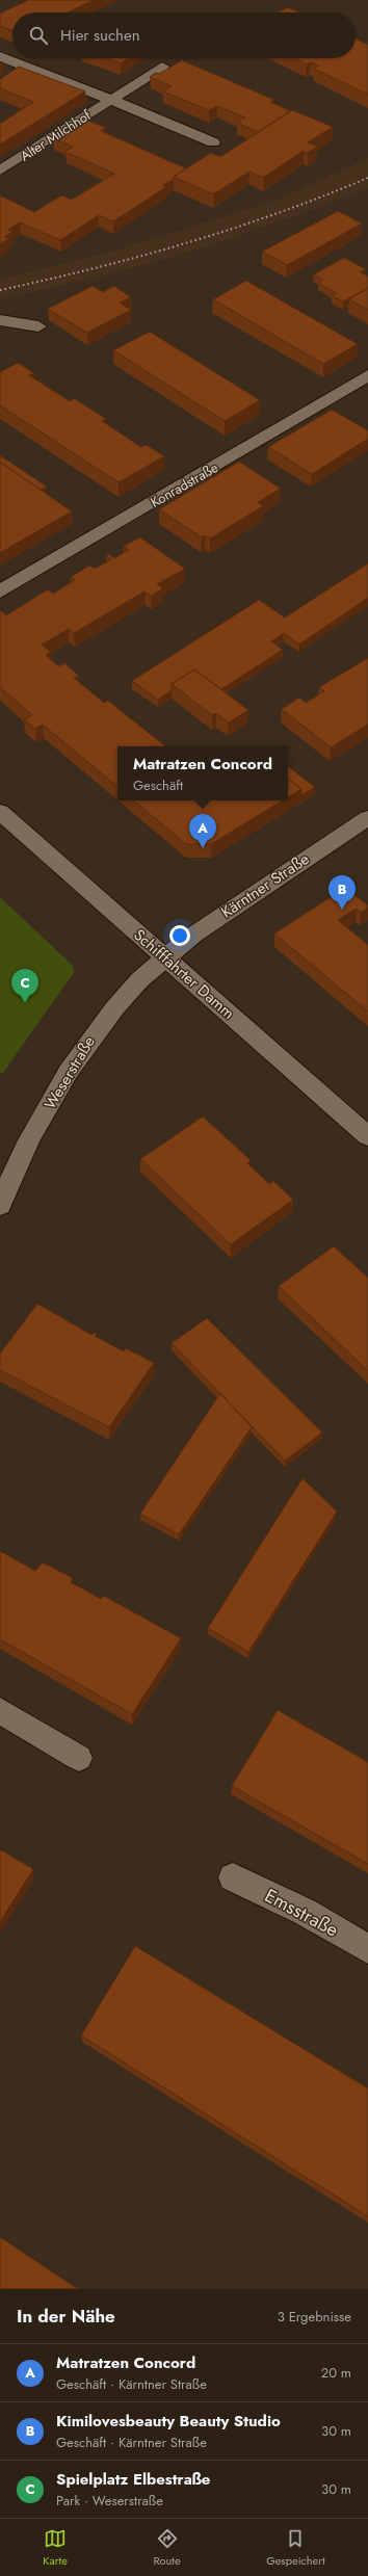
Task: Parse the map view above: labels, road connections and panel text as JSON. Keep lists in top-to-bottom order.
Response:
{
  "streets": {
    "street": [
      "Alter Milchhof",
      "Konradstraße",
      "Kärntner Straße",
      "Schifffahrter Damm",
      "Weserstraße",
      "Emsstraße"
    ]
  },
  "crossings": [
    ["Kärntner Straße", "Schifffahrter Damm"],
    ["Kärntner Straße", "Weserstraße"],
    ["Schifffahrter Damm", "Weserstraße"]
  ],
  "page": {
    "search": "Hier suchen",
    "popup": ["Matratzen Concord", "Geschäft"],
    "pins": ["A", "B", "C"],
    "heading": ["In der Nähe", "3 Ergebnisse"],
    "list": [
      {
        "mark": "A",
        "name": "Matratzen Concord",
        "note": "Geschäft · Kärntner Straße",
        "value": "20 m"
      },
      {
        "mark": "B",
        "name": "Kimilovesbeauty Beauty Studio",
        "note": "Geschäft · Kärntner Straße",
        "value": "30 m"
      },
      {
        "mark": "C",
        "name": "Spielplatz Elbestraße",
        "note": "Park · Weserstraße",
        "value": "30 m"
      }
    ],
    "nav": ["Karte", "Route", "Gespeichert"]
  }
}
